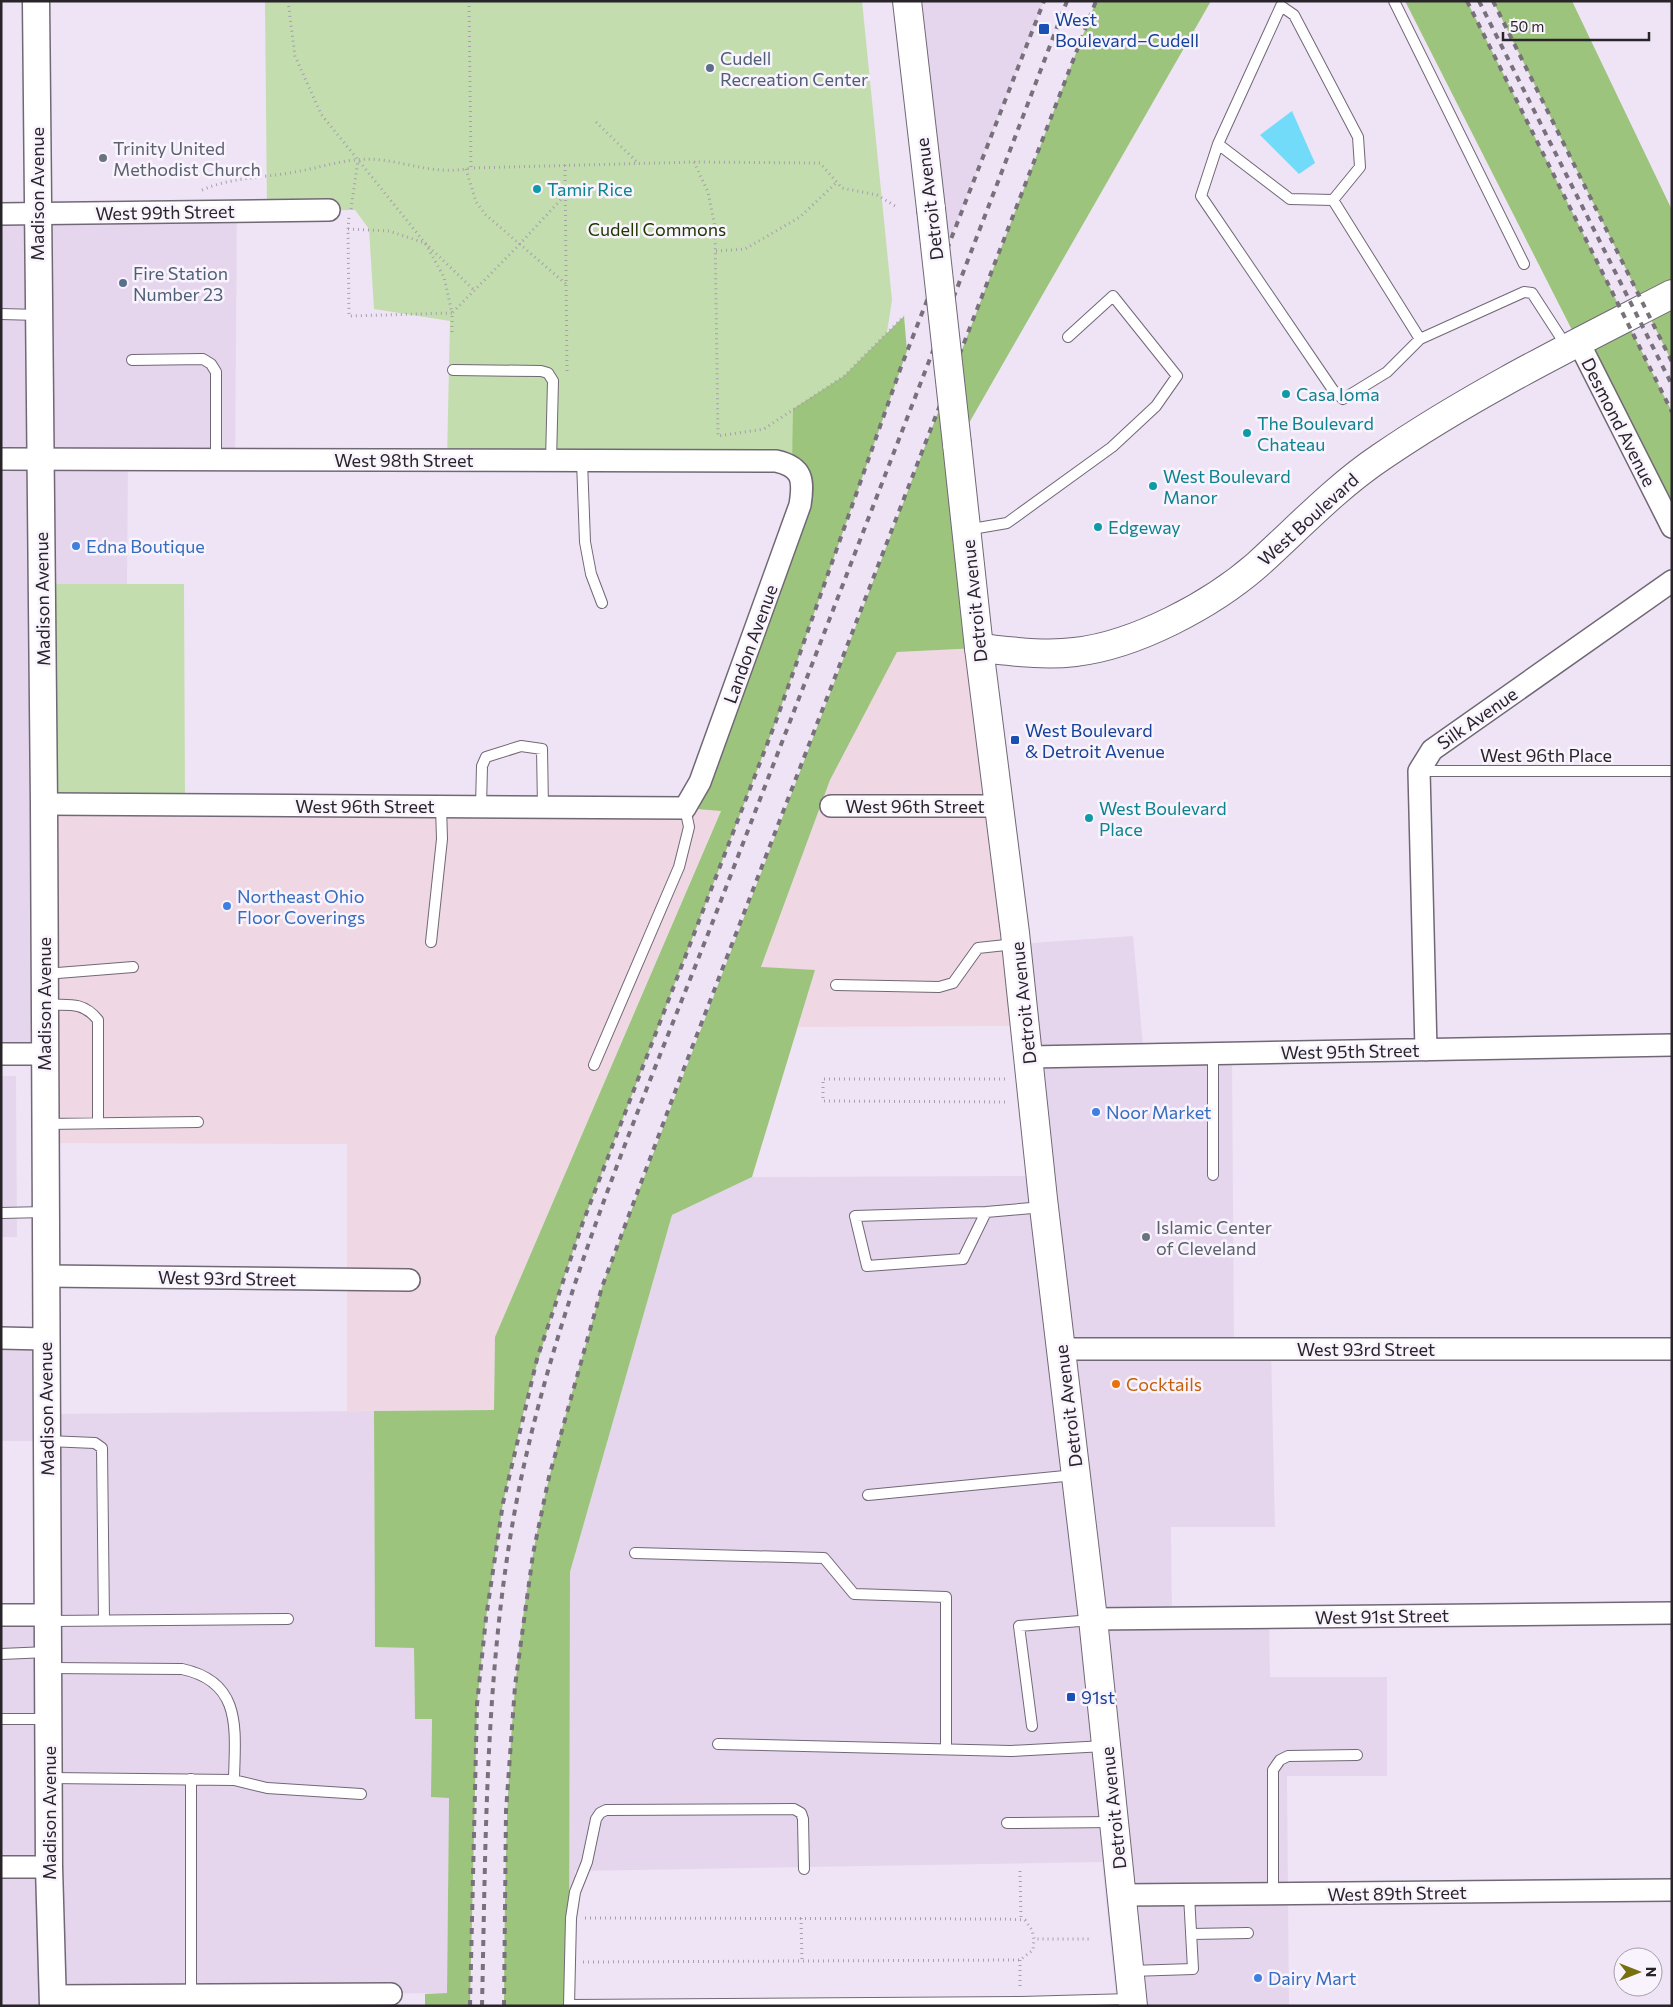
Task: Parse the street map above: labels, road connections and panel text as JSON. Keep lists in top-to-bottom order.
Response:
{
  "streets": {
    "main road": ["Detroit Avenue", "West Boulevard"],
    "street": [
      "Madison Avenue",
      "West 99th Street",
      "Desmond Avenue",
      "West 98th Street",
      "Landon Avenue",
      "Silk Avenue",
      "West 96th Street",
      "West 95th Street",
      "West 93rd Street",
      "West 91st Street",
      "West 89th Street"
    ],
    "lane": ["West 96th Place"]
  },
  "crossings": [
    ["Madison Avenue", "West 99th Street"],
    ["Madison Avenue", "West 98th Street"],
    ["Madison Avenue", "West 96th Street"],
    ["Madison Avenue", "West 93rd Street"],
    ["Detroit Avenue", "West Boulevard"],
    ["Detroit Avenue", "West 96th Street"],
    ["Detroit Avenue", "West 95th Street"],
    ["Detroit Avenue", "West 93rd Street"],
    ["Detroit Avenue", "West 91st Street"],
    ["Detroit Avenue", "West 89th Street"],
    ["Desmond Avenue", "West Boulevard"],
    ["West 98th Street", "Landon Avenue"],
    ["Landon Avenue", "West 96th Street"],
    ["Silk Avenue", "West 96th Place"]
  ],
  "parks": ["Cudell Commons"],
  "places": {
    "transit": ["West Boulevard–Cudell", "West Boulevard & Detroit Avenue", "91st"],
    "other": [
      "Cudell Recreation Center",
      "Trinity United Methodist Church",
      "Tamir Rice",
      "Fire Station Number 23",
      "Casa Ioma",
      "The Boulevard Chateau",
      "West Boulevard Manor",
      "Edgeway",
      "Edna Boutique",
      "West Boulevard Place",
      "Northeast Ohio Floor Coverings",
      "Noor Market",
      "Islamic Center of Cleveland",
      "Cocktails",
      "Dairy Mart"
    ]
  },
  "scale_bar": "50 m",
  "north": "right"
}
